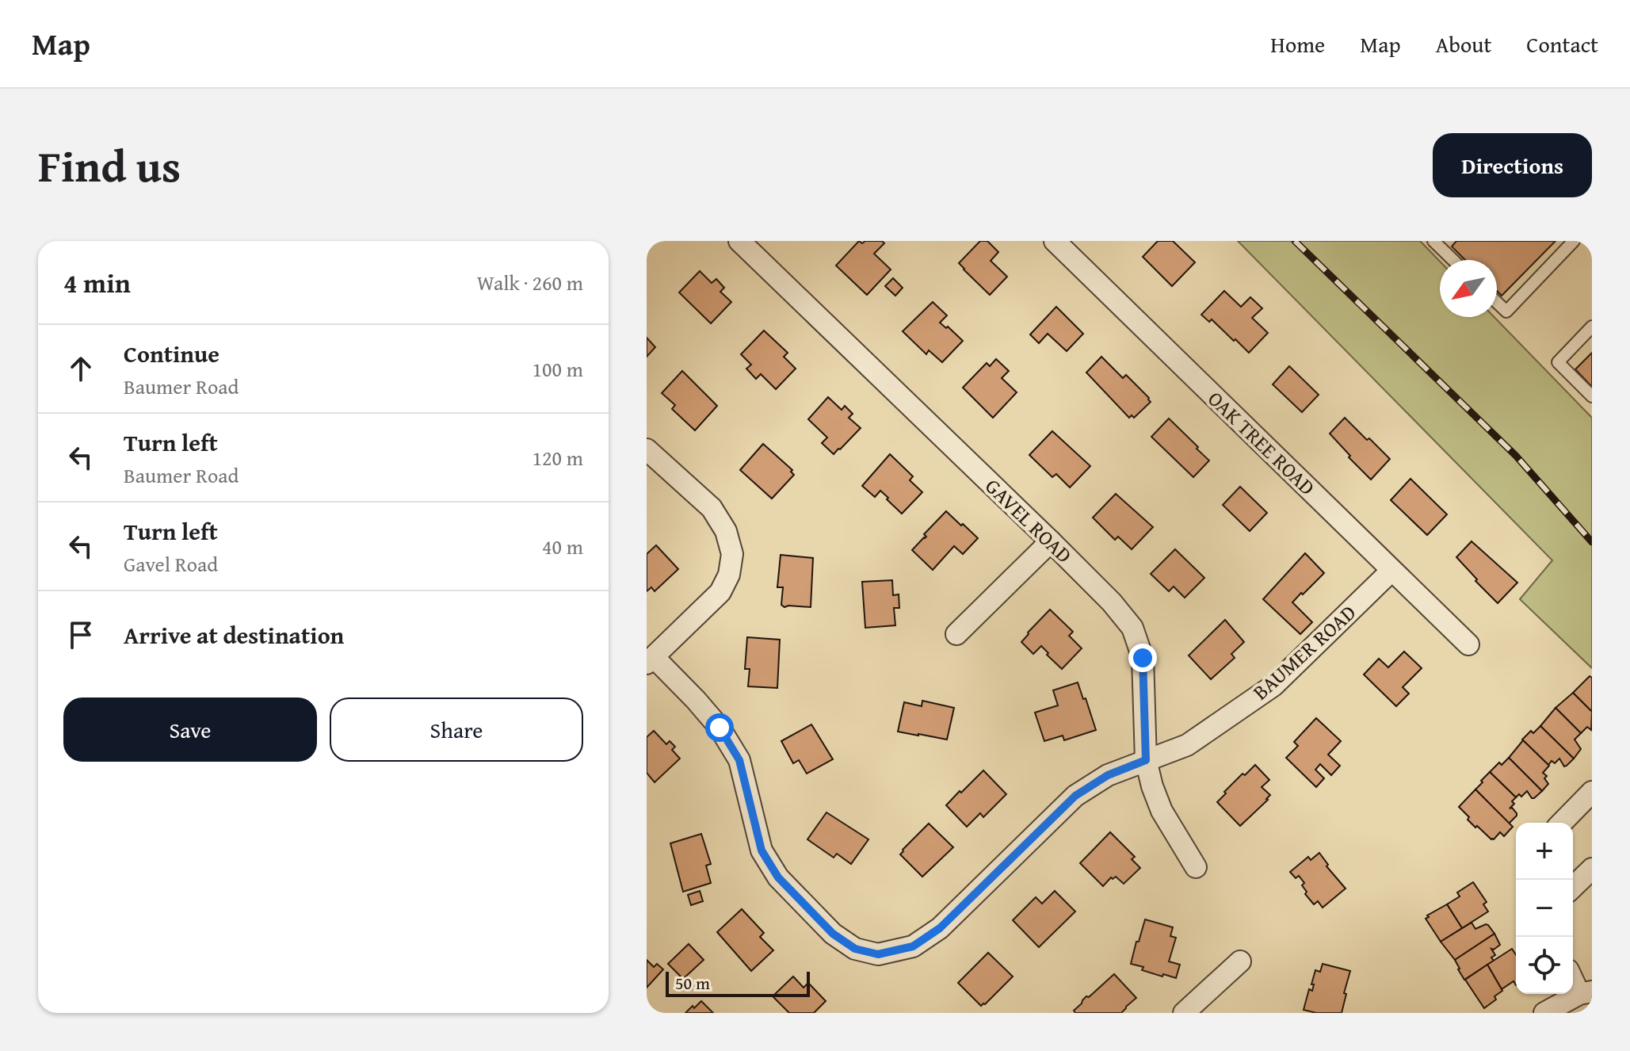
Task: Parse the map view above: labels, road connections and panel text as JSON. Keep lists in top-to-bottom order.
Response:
{
  "streets": {
    "street": ["OAK TREE ROAD", "GAVEL ROAD", "BAUMER ROAD"]
  },
  "crossings": [
    ["OAK TREE ROAD", "BAUMER ROAD"],
    ["GAVEL ROAD", "BAUMER ROAD"]
  ],
  "scale_bar": "50 m",
  "north": "bottom left",
  "page": {
    "header": "Map",
    "nav": [
      "Home",
      "Map",
      "About",
      "Contact"
    ],
    "title": "Find us",
    "buttons": [
      "Directions",
      ["Save", "Share"]
    ],
    "heading": ["4 min", "Walk · 260 m"],
    "list": [
      ["Continue", "Baumer Road", "100 m"],
      ["Turn left", "Baumer Road", "120 m"],
      ["Turn left", "Gavel Road", "40 m"],
      "Arrive at destination"
    ],
    "map_buttons": ["+", "−"],
    "scale": "50 m"
  }
}
